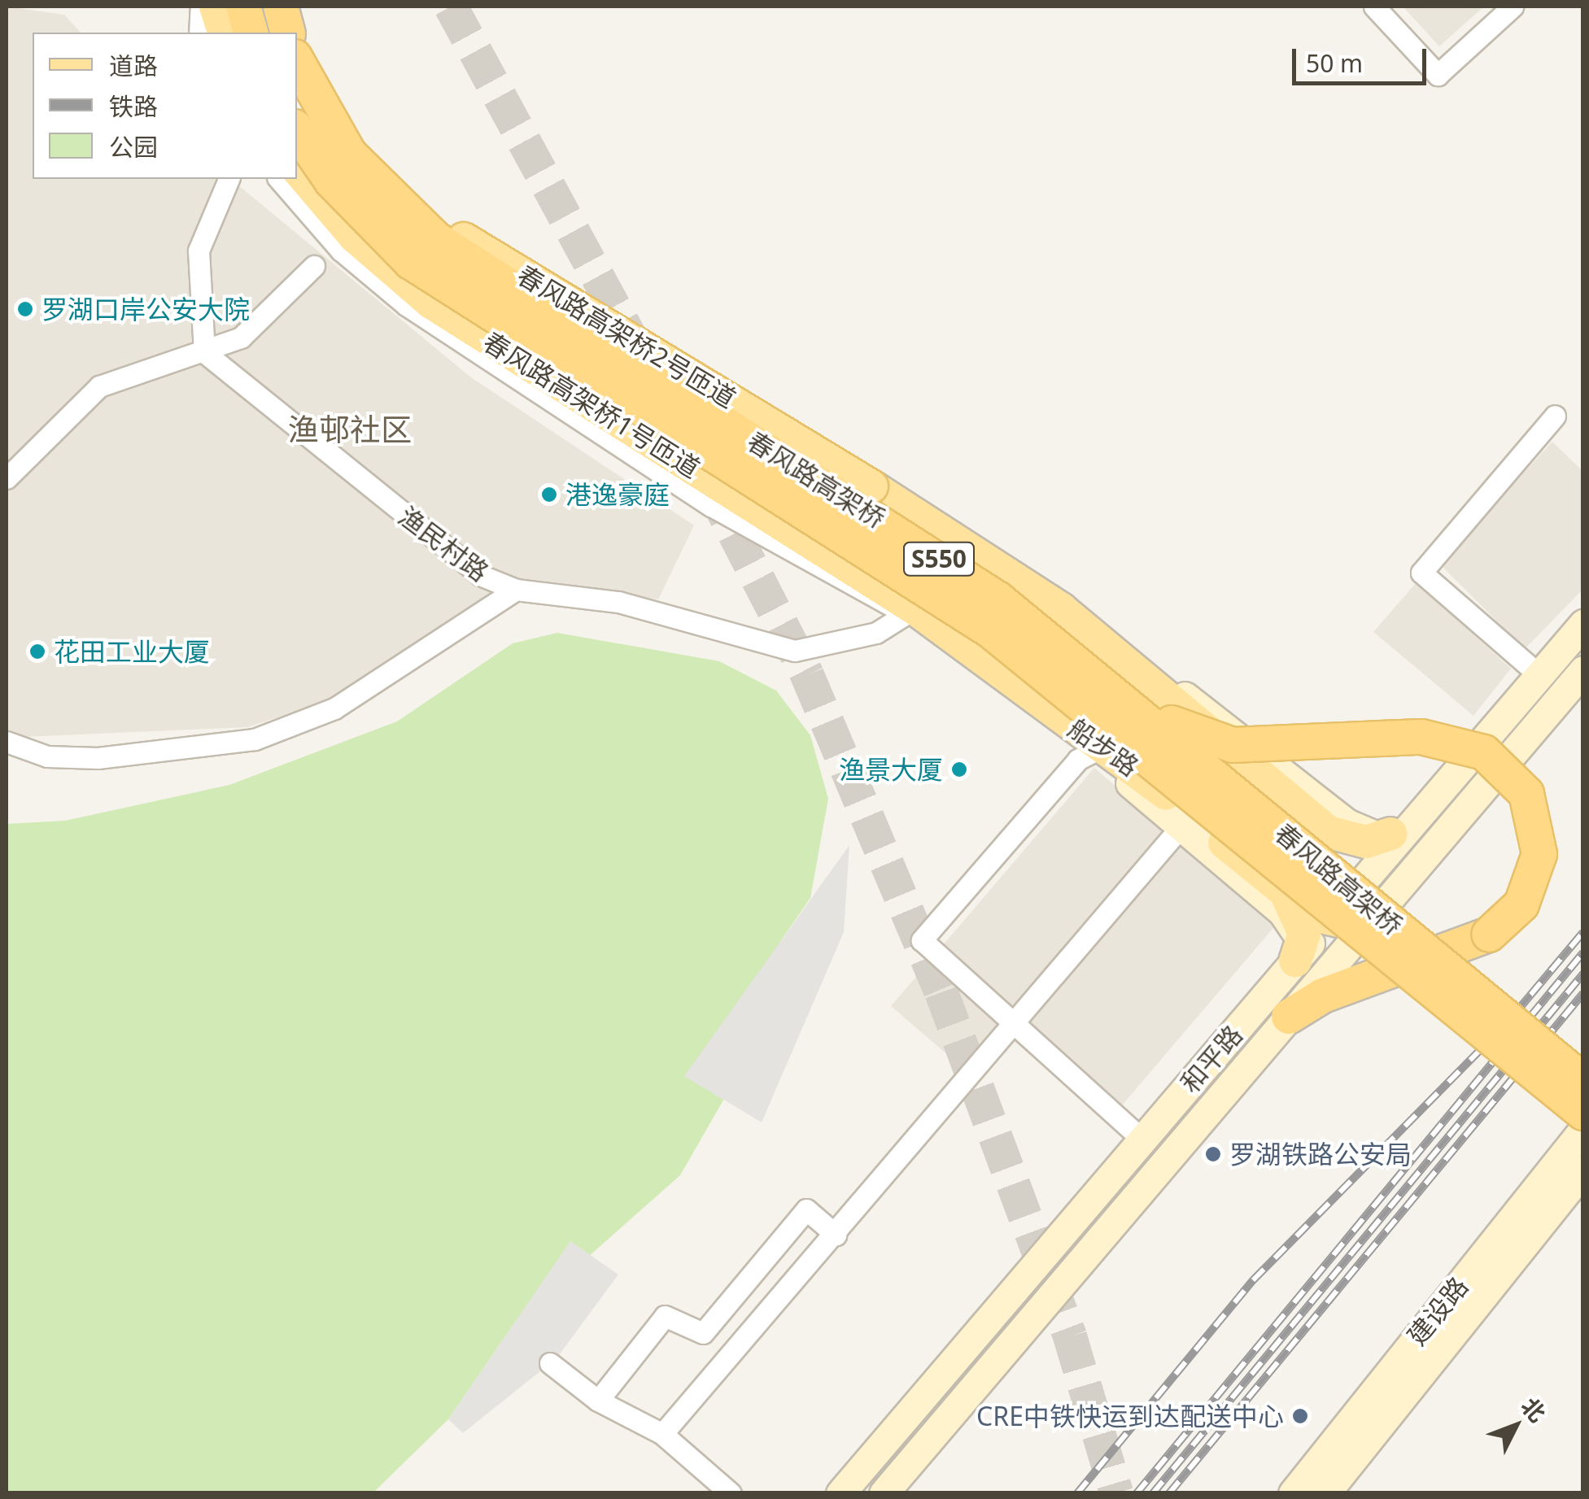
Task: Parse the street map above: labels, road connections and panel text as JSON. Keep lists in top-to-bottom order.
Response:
{
  "streets": {
    "highway": ["春风路高架桥", "S550"],
    "main road": [
      "春风路高架桥2号匝道",
      "春风路高架桥1号匝道",
      "船步路",
      "和平路",
      "建设路"
    ],
    "street": ["渔民村路"]
  },
  "crossings": [
    ["春风路高架桥2号匝道", "春风路高架桥"],
    ["春风路高架桥2号匝道", "渔民村路"],
    ["春风路高架桥1号匝道", "渔民村路"],
    ["春风路高架桥1号匝道", "船步路"],
    ["渔民村路", "船步路"],
    ["船步路", "和平路"]
  ],
  "districts": ["渔邨社区"],
  "places": [
    "罗湖口岸公安大院",
    "港逸豪庭",
    "花田工业大厦",
    "渔景大厦",
    "罗湖铁路公安局",
    "CRE中铁快运到达配送中心"
  ],
  "legend": ["道路", "铁路", "公园"],
  "scale_bar": "50 m",
  "north": "top right"
}
